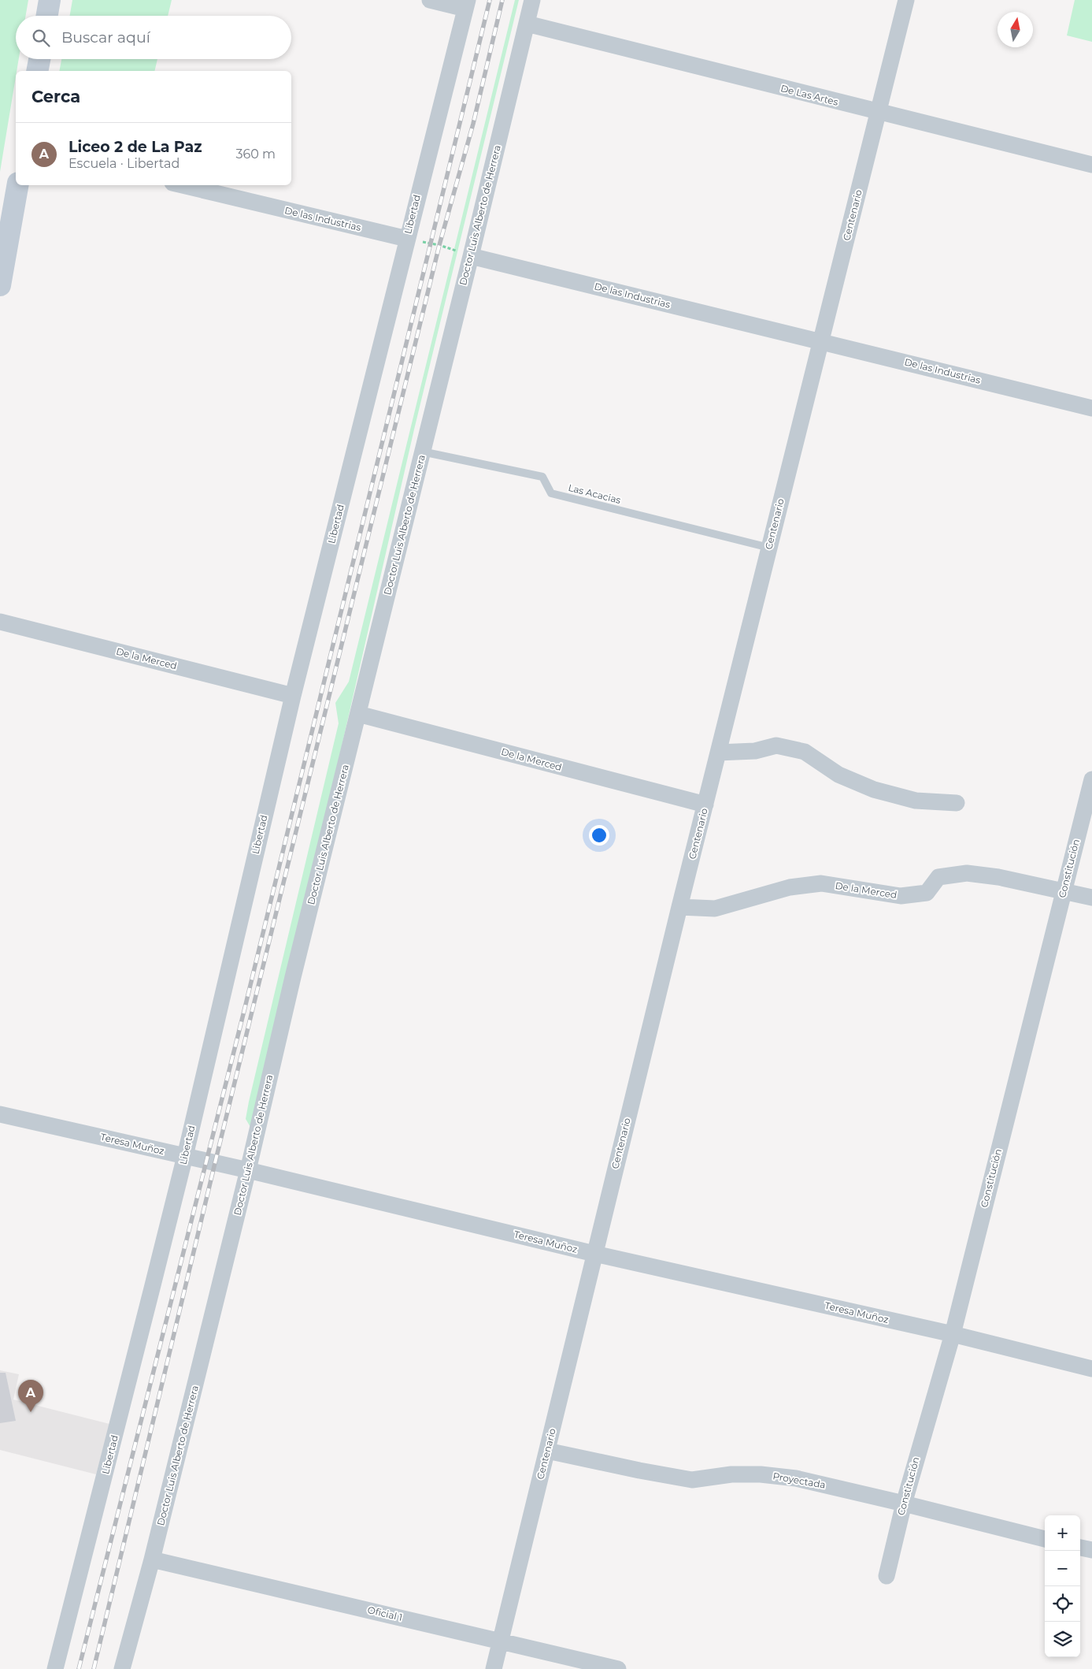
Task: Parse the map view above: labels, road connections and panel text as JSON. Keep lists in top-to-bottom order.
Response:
{
  "streets": {
    "street": [
      "De Las Artes",
      "Libertad",
      "Doctor Luis Alberto de Herrera",
      "Centenario",
      "De las Industrias",
      "De la Merced",
      "Constitución",
      "Teresa Muñoz",
      "Proyectada",
      "Oficial 1"
    ],
    "lane": ["Las Acacias"]
  },
  "crossings": [
    ["De Las Artes", "Doctor Luis Alberto de Herrera"],
    ["De Las Artes", "Centenario"],
    ["Libertad", "De las Industrias"],
    ["Libertad", "De la Merced"],
    ["Libertad", "Teresa Muñoz"],
    ["Doctor Luis Alberto de Herrera", "De las Industrias"],
    ["Doctor Luis Alberto de Herrera", "Las Acacias"],
    ["Doctor Luis Alberto de Herrera", "De la Merced"],
    ["Doctor Luis Alberto de Herrera", "Teresa Muñoz"],
    ["Doctor Luis Alberto de Herrera", "Oficial 1"],
    ["Centenario", "De las Industrias"],
    ["Centenario", "Las Acacias"],
    ["Centenario", "De la Merced"],
    ["Centenario", "Teresa Muñoz"],
    ["Centenario", "Proyectada"],
    ["Centenario", "Oficial 1"],
    ["De la Merced", "Constitución"],
    ["Constitución", "Teresa Muñoz"],
    ["Constitución", "Proyectada"]
  ],
  "north": "top",
  "page": {
    "search": "Buscar aquí",
    "heading": "Cerca",
    "list": [
      {
        "mark": "A",
        "name": "Liceo 2 de La Paz",
        "note": "Escuela · Libertad",
        "value": "360 m"
      }
    ],
    "pins": "A",
    "map_buttons": ["+", "−"]
  }
}
